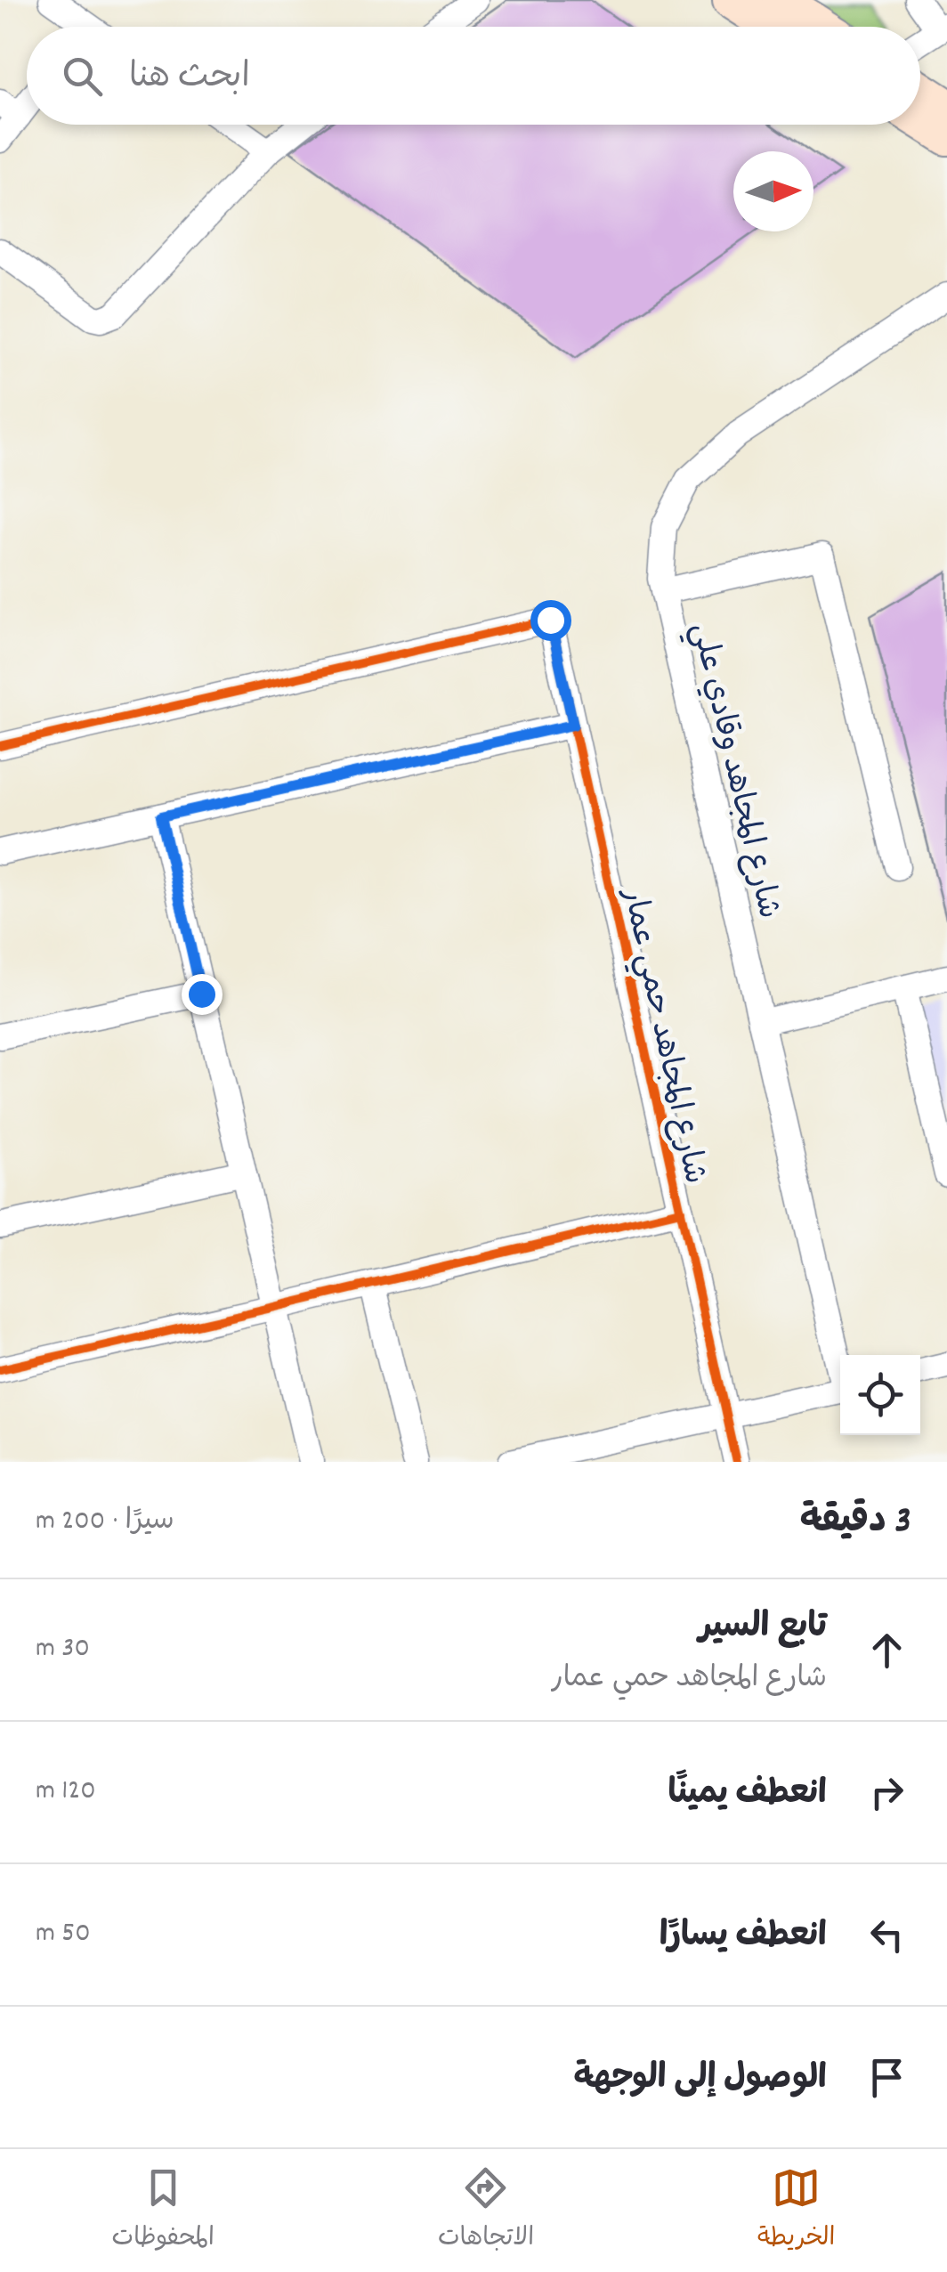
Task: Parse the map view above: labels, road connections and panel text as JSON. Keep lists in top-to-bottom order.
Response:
{
  "streets": {
    "street": ["شارع المجاهد وقادي علي", "شارع المجاهد حمي عمار"]
  },
  "north": "right",
  "page": {
    "search": "ابحث هنا",
    "heading": ["3 دقيقة", "سيرًا · 200 m"],
    "list": [
      ["تابع السير", "شارع المجاهد حمي عمار", "30 m"],
      ["انعطف يمينًا", "120 m"],
      ["انعطف يسارًا", "50 m"],
      "الوصول إلى الوجهة"
    ],
    "nav": ["الخريطة", "الاتجاهات", "المحفوظات"]
  }
}
